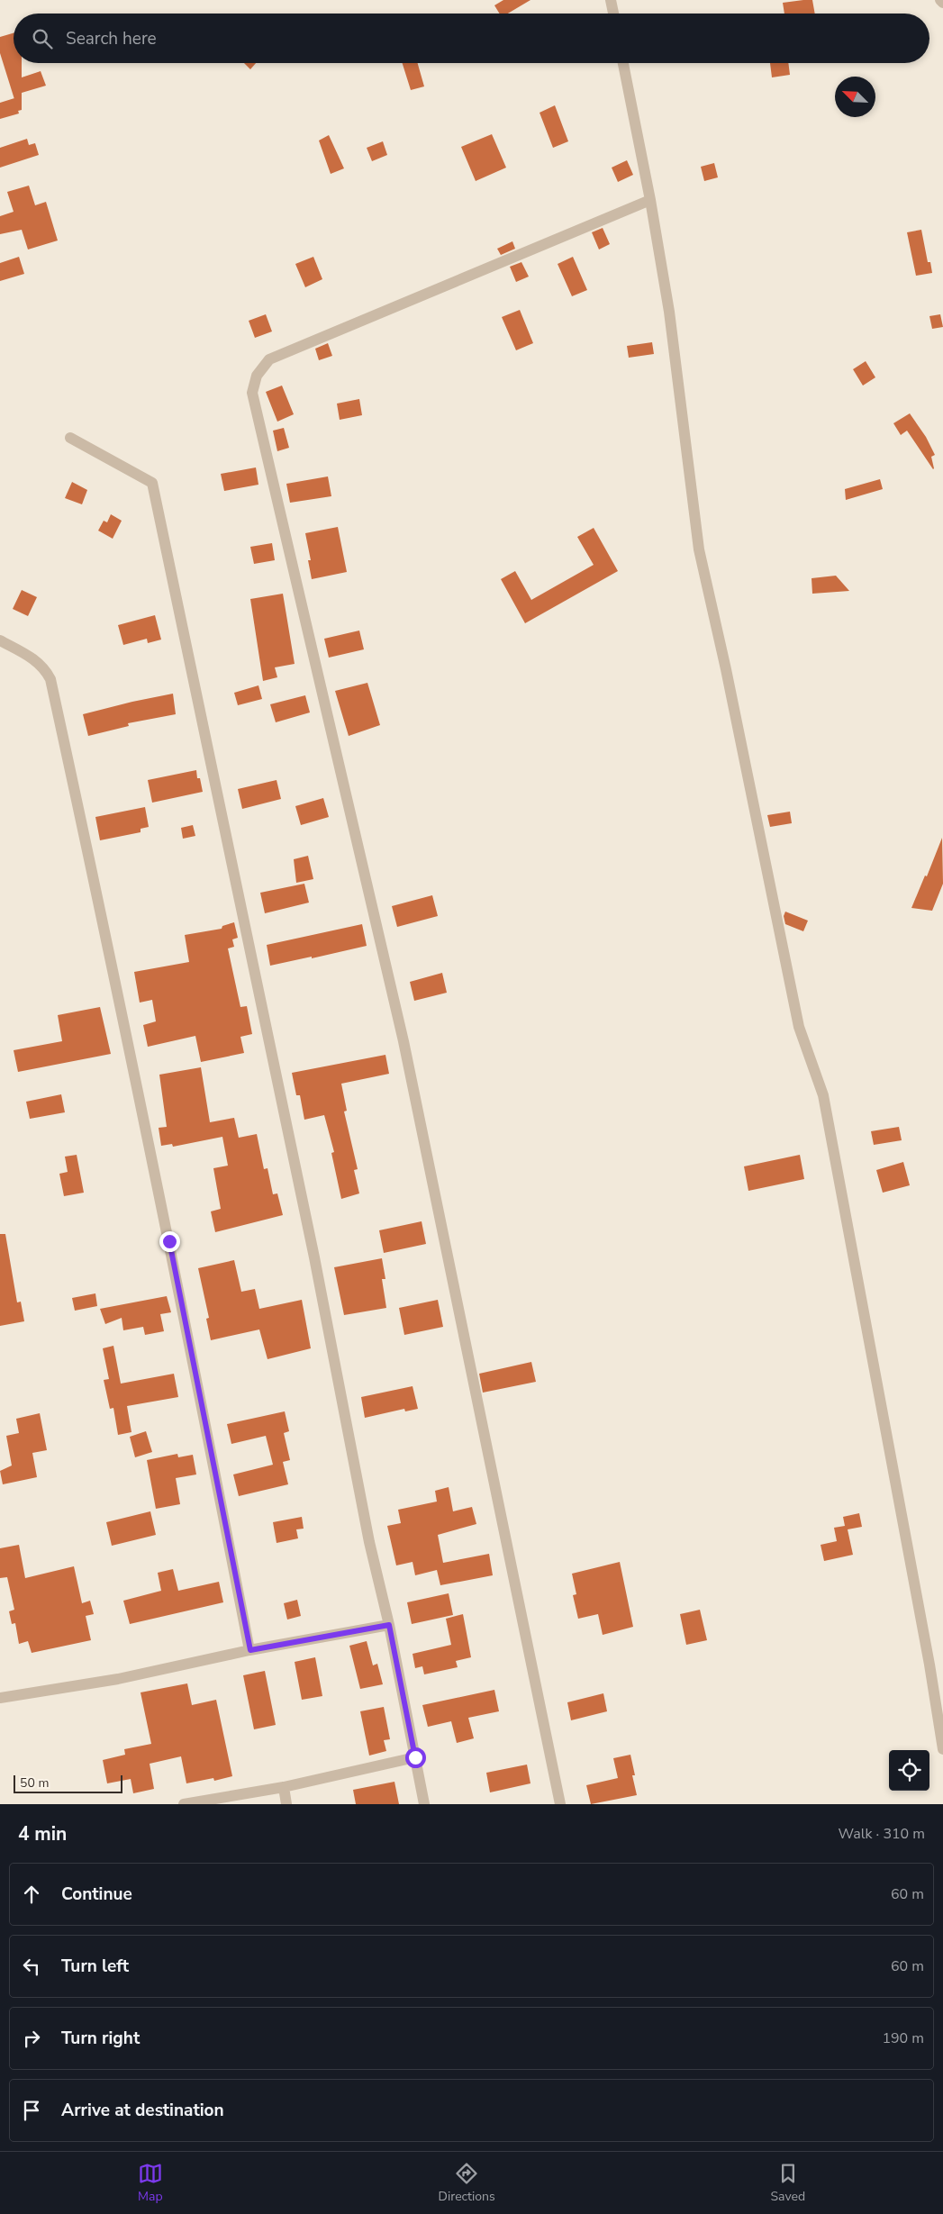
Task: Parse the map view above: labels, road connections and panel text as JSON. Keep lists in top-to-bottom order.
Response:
{
  "scale_bar": "50 m",
  "north": "top left",
  "page": {
    "search": "Search here",
    "scale": "50 m",
    "heading": ["4 min", "Walk · 310 m"],
    "list": [
      ["Continue", "60 m"],
      ["Turn left", "60 m"],
      ["Turn right", "190 m"],
      "Arrive at destination"
    ],
    "nav": ["Map", "Directions", "Saved"]
  }
}
